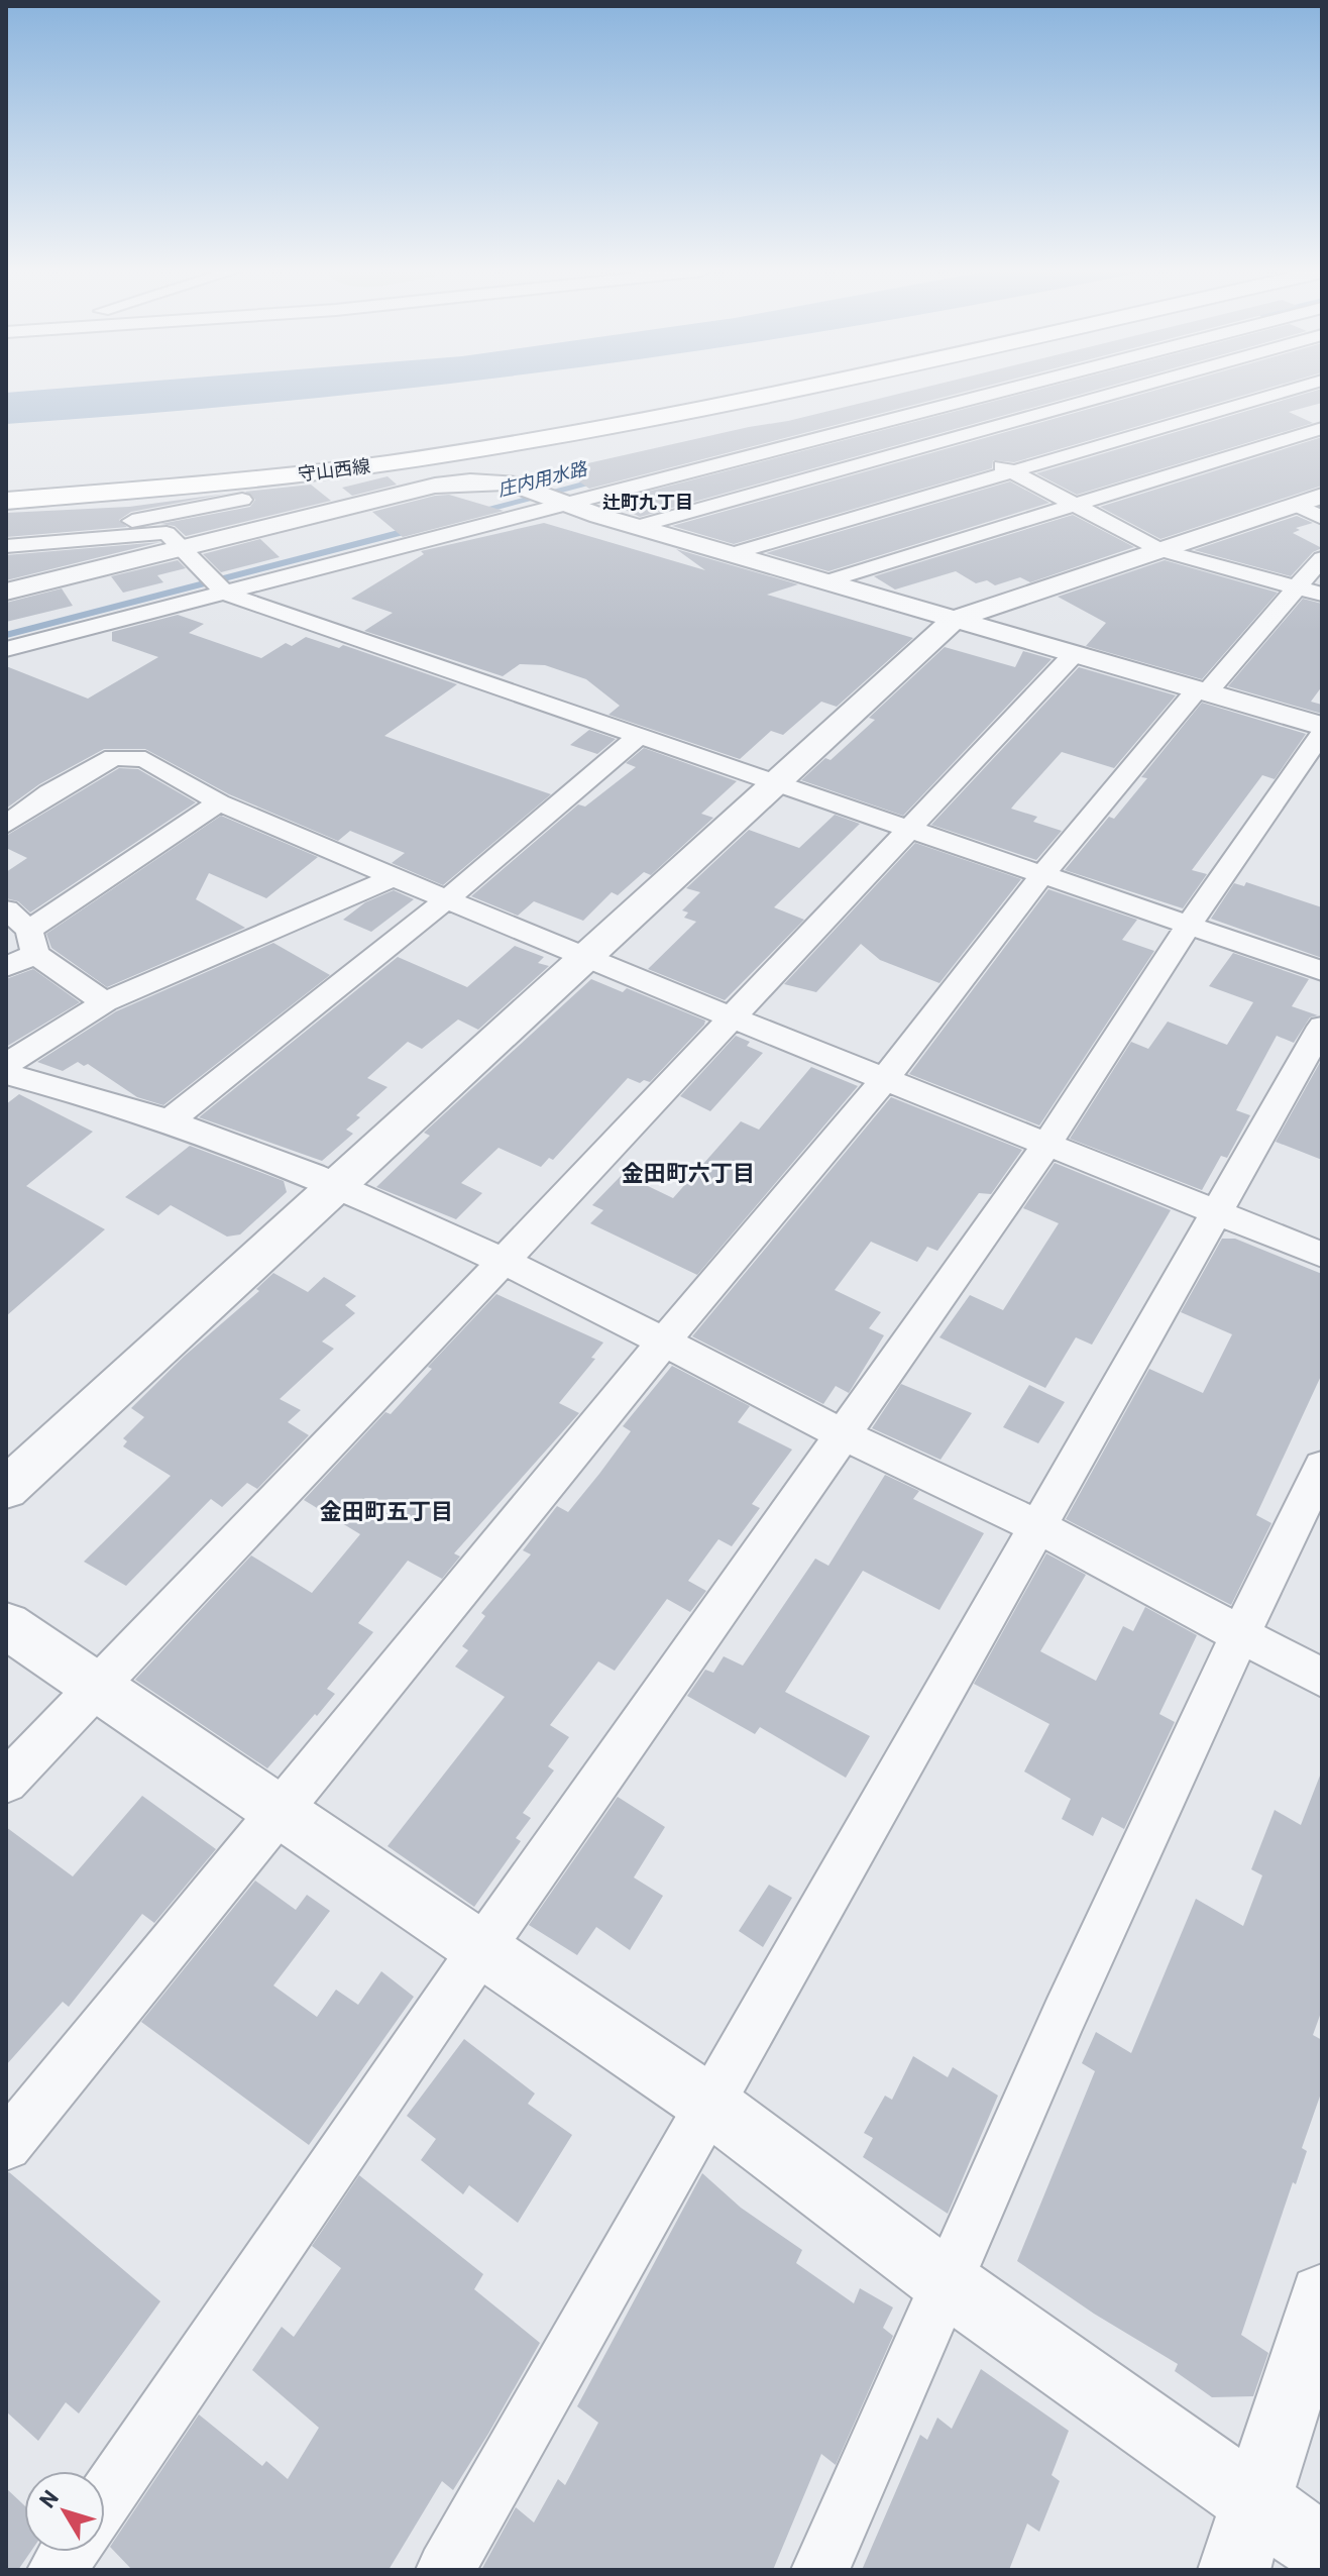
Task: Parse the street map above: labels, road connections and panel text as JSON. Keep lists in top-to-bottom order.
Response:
{
  "streets": {
    "main road": ["守山西線"]
  },
  "districts": ["辻町九丁目", "金田町六丁目", "金田町五丁目"],
  "water": ["庄内用水路"],
  "north": "top left"
}
